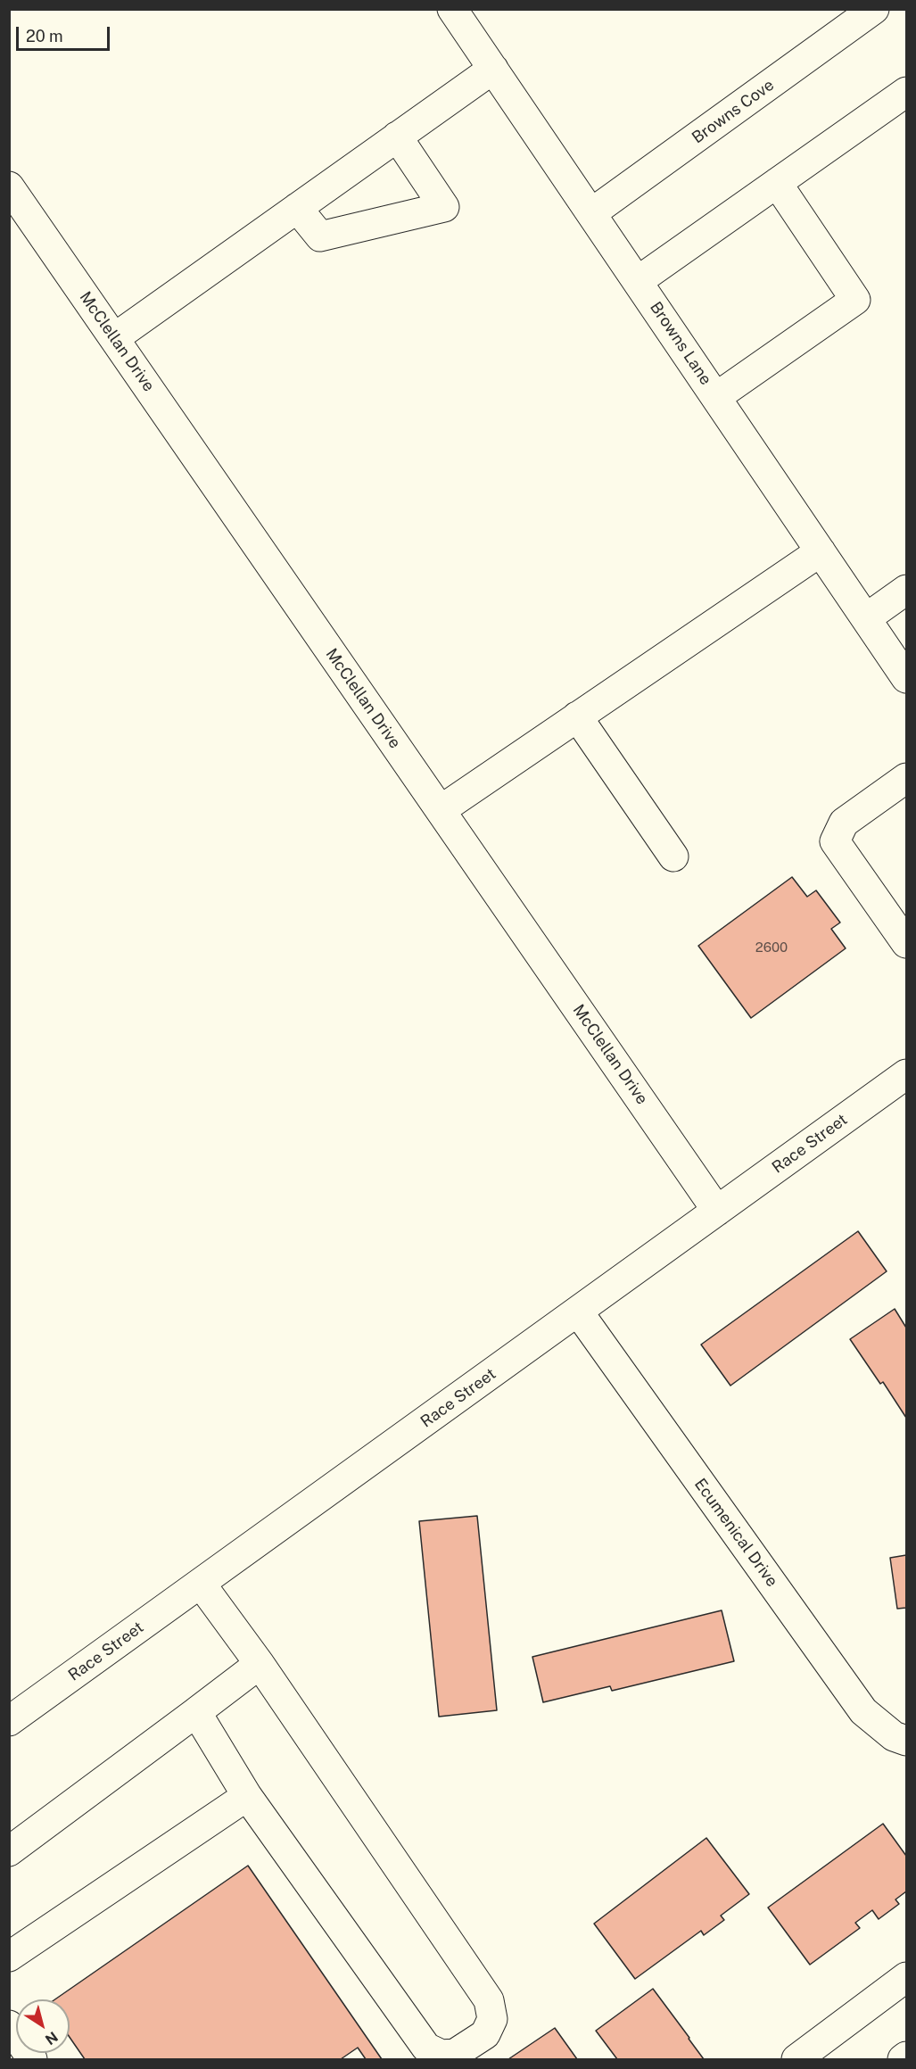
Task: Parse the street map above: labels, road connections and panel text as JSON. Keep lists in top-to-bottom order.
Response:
{
  "streets": {
    "street": [
      "Browns Cove",
      "McClellan Drive",
      "Browns Lane",
      "Race Street",
      "Ecumenical Drive"
    ]
  },
  "crossings": [
    ["Browns Cove", "Browns Lane"],
    ["McClellan Drive", "Race Street"],
    ["Race Street", "Ecumenical Drive"]
  ],
  "house_numbers": ["2600"],
  "scale_bar": "20 m",
  "north": "bottom right"
}
